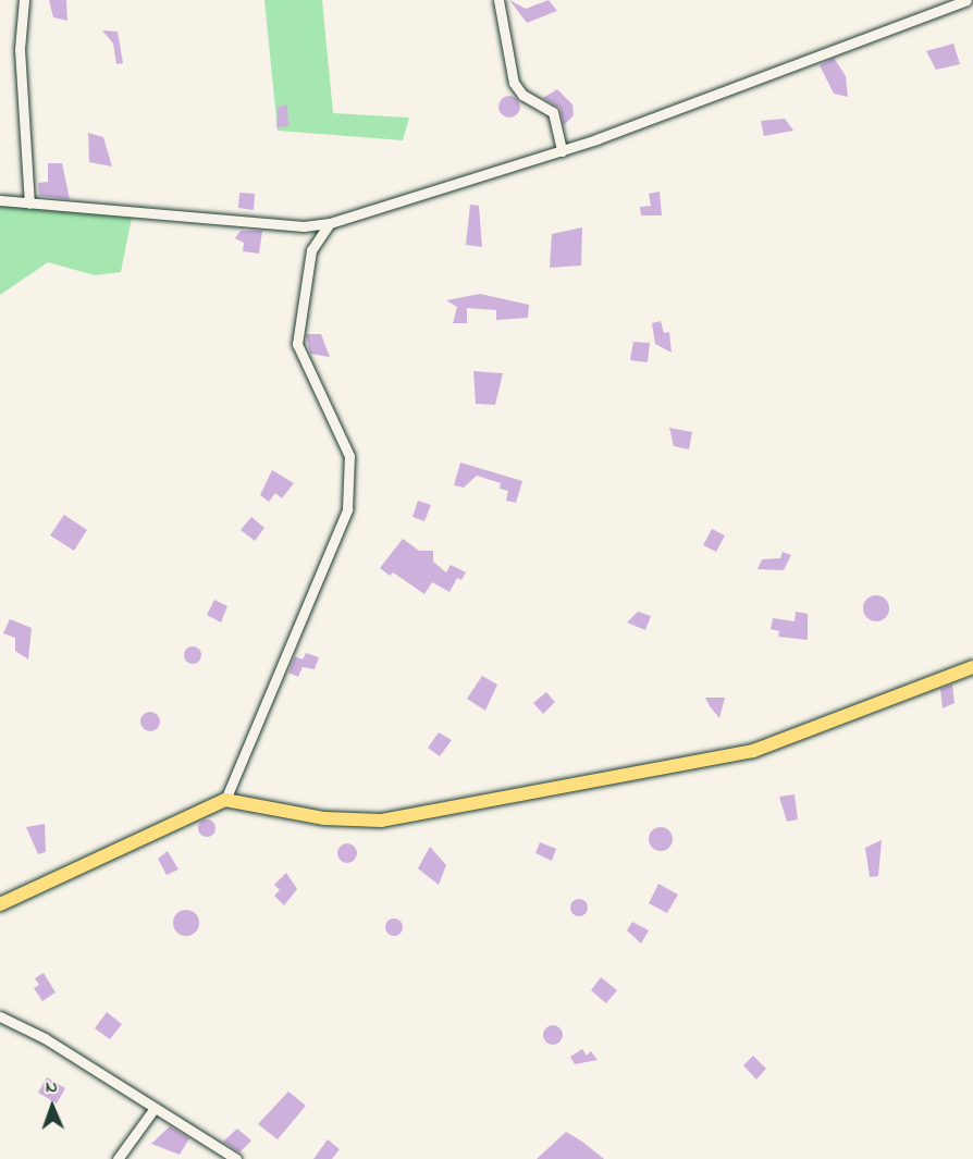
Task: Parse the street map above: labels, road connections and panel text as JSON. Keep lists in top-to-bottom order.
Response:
{
  "north": "top"
}
